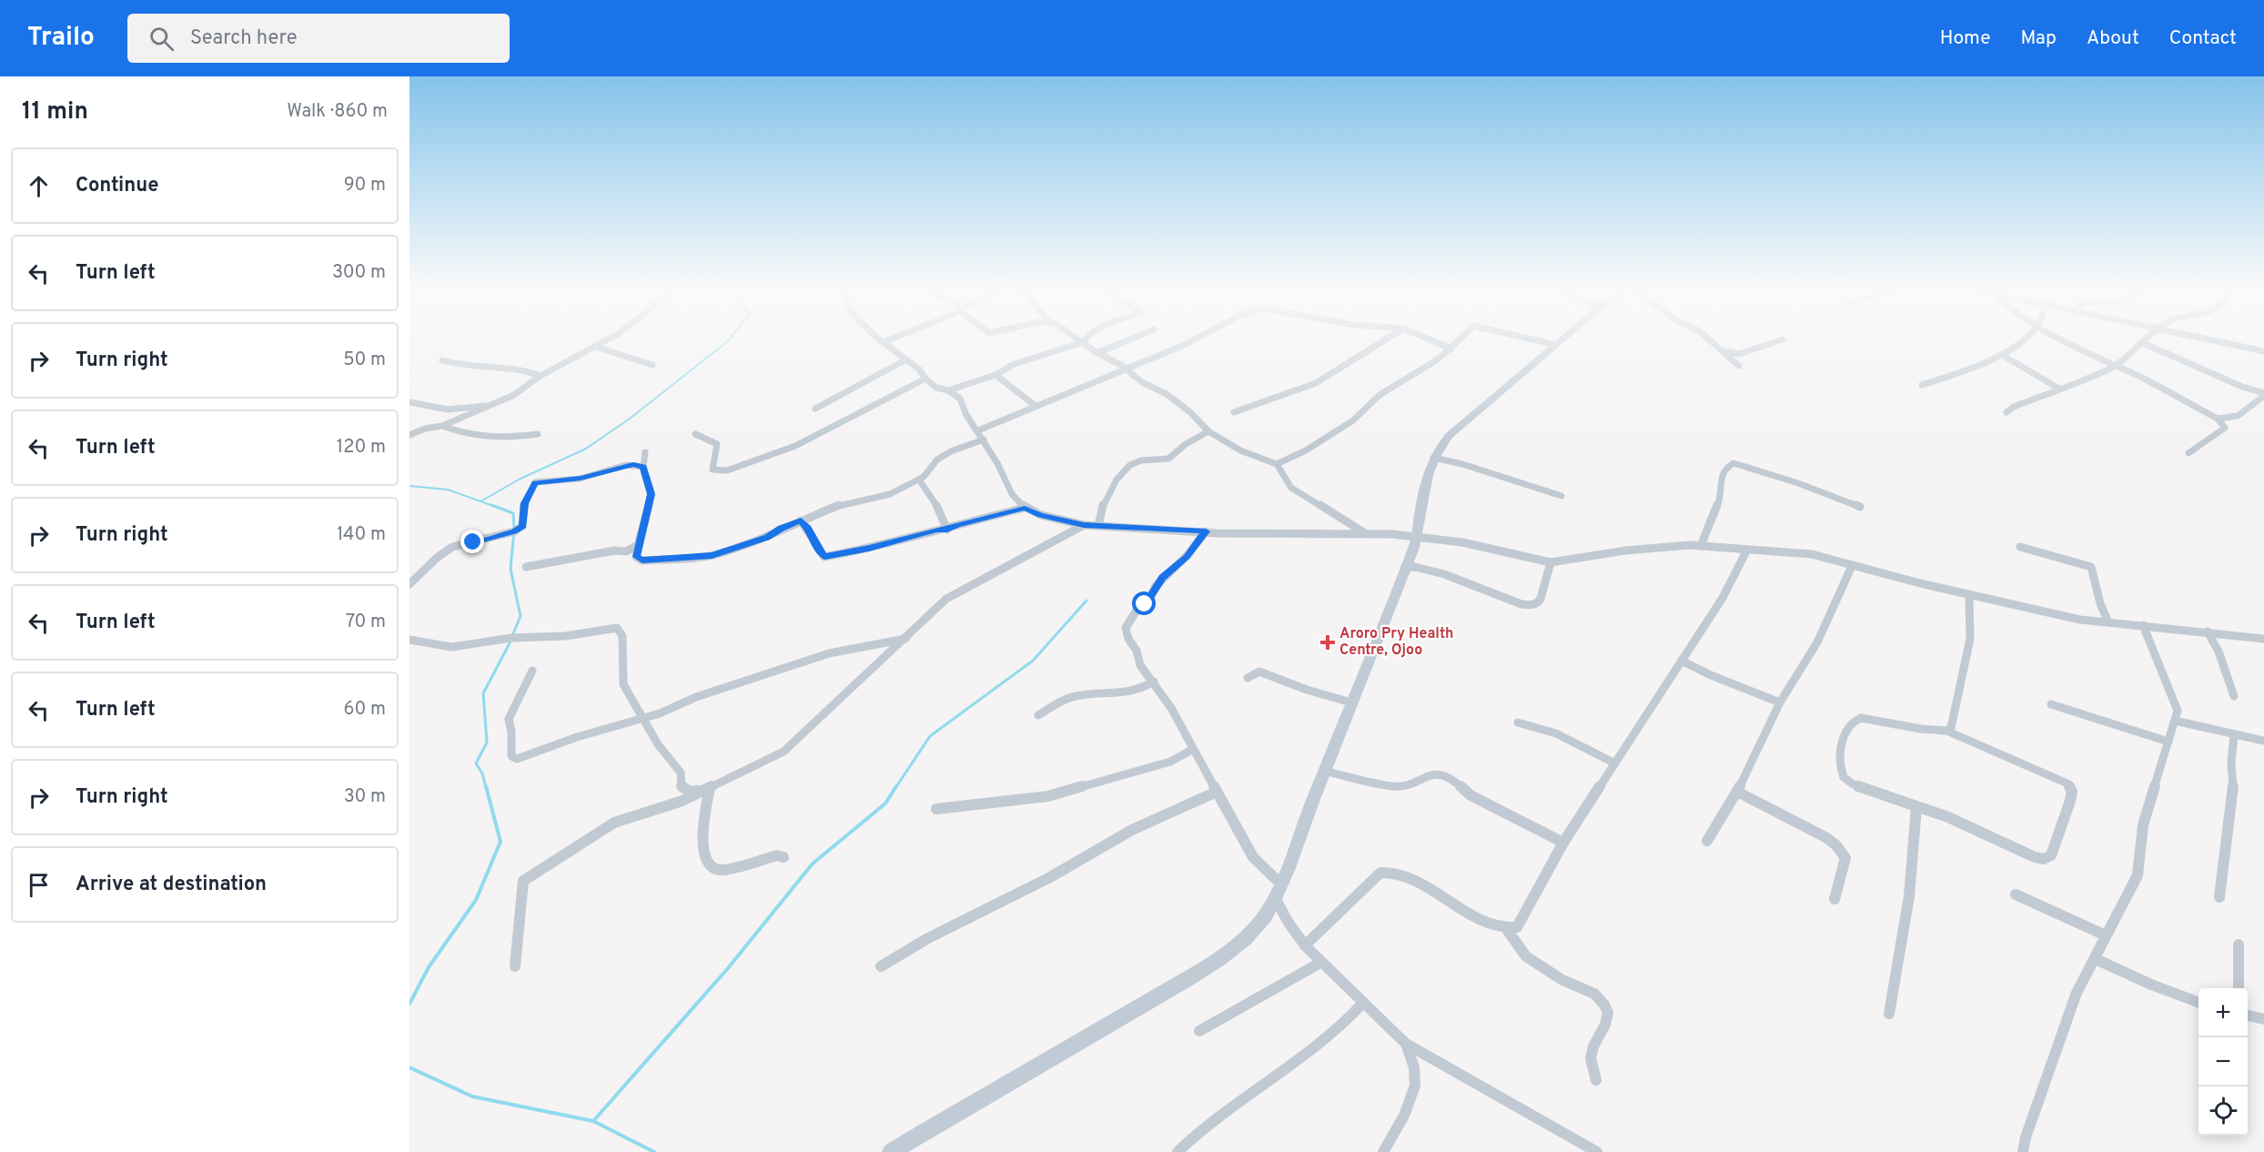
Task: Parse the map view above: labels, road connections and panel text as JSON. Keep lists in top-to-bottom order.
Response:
{
  "places": {
    "health": ["Aroro Pry Health Centre, Ojoo"]
  },
  "page": {
    "header": "Trailo",
    "search": "Search here",
    "nav": [
      "Home",
      "Map",
      "About",
      "Contact"
    ],
    "heading": ["11 min", "Walk · 860 m"],
    "list": [
      ["Continue", "90 m"],
      ["Turn left", "300 m"],
      ["Turn right", "50 m"],
      ["Turn left", "120 m"],
      ["Turn right", "140 m"],
      ["Turn left", "70 m"],
      ["Turn left", "60 m"],
      ["Turn right", "30 m"],
      "Arrive at destination"
    ],
    "map_buttons": ["+", "−"]
  }
}
